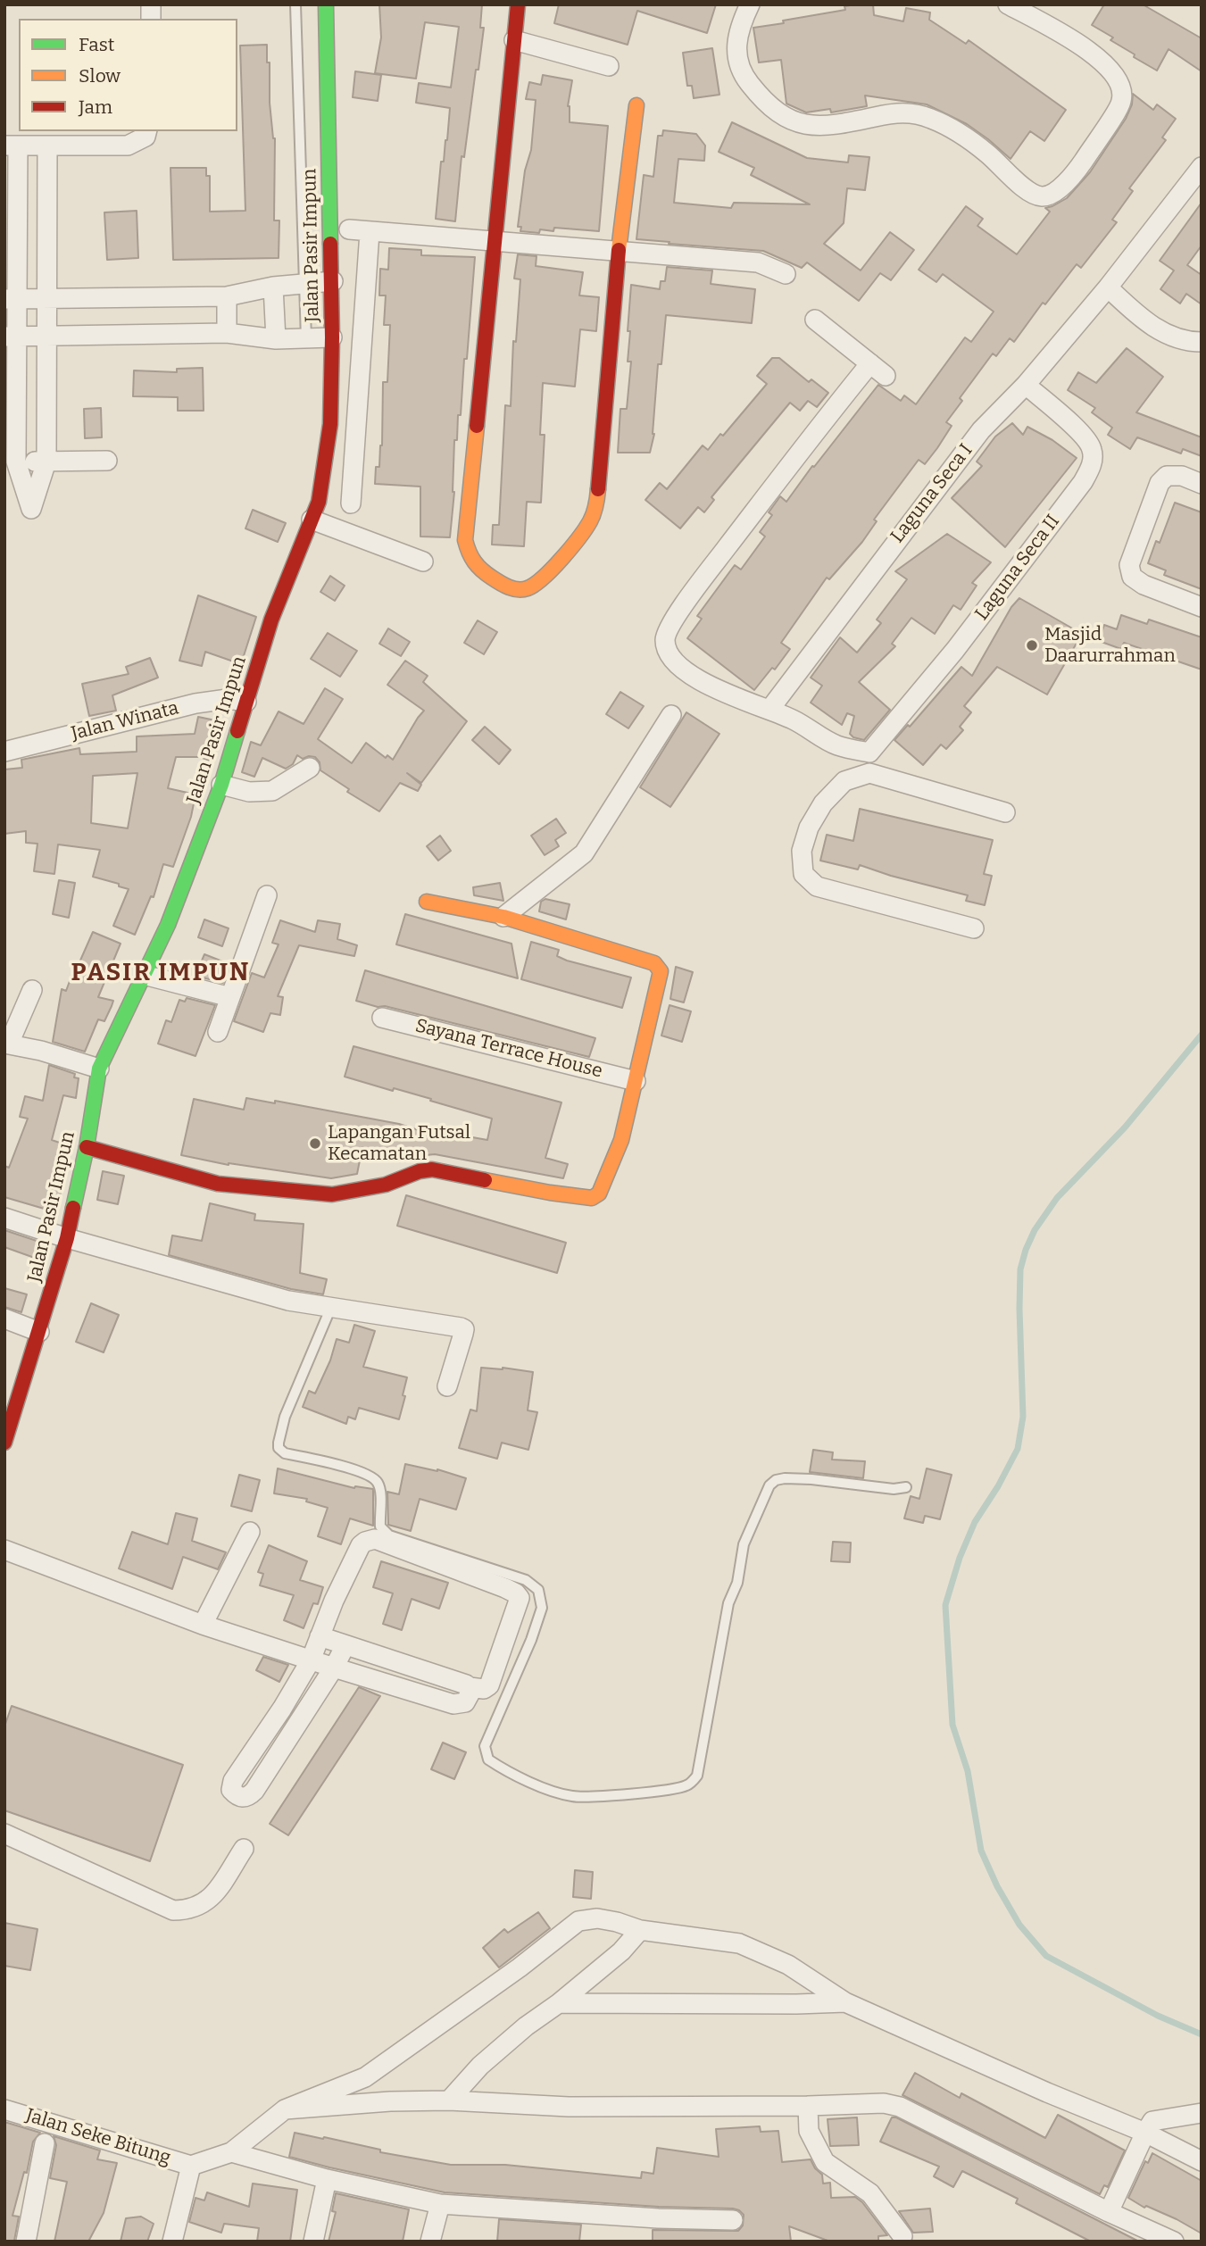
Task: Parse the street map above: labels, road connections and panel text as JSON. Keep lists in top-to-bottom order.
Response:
{
  "streets": {
    "street": [
      "Jalan Pasir Impun",
      "Laguna Seca I",
      "Laguna Seca II",
      "Jalan Winata",
      "Sayana Terrace House",
      "Jalan Seke Bitung"
    ]
  },
  "crossings": [
    ["Jalan Pasir Impun", "Jalan Winata"],
    ["Laguna Seca I", "Laguna Seca II"]
  ],
  "districts": ["PASIR IMPUN"],
  "places": ["Masjid Daarurrahman", "Lapangan Futsal Kecamatan"],
  "legend": ["Fast", "Slow", "Jam"]
}
